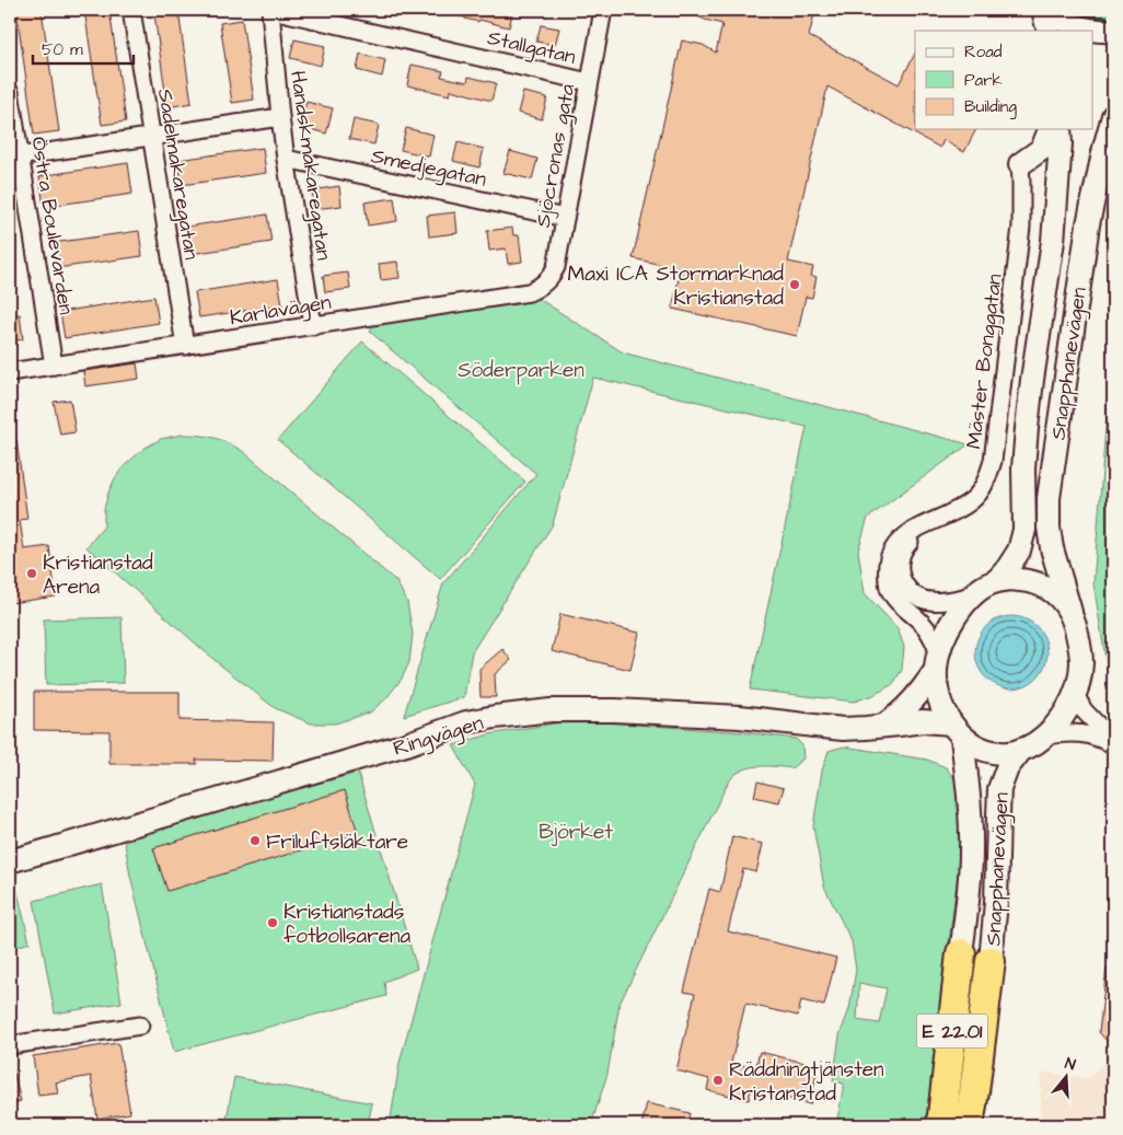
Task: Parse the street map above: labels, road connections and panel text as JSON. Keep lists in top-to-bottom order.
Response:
{
  "streets": {
    "highway": ["E 22.01"],
    "main road": ["Snapphanevägen", "Ringvägen"],
    "street": [
      "Stallgatan",
      "Sjöcronas gata",
      "Handskmakaregatan",
      "Smedjegatan",
      "Sadelmakaregatan",
      "Östra Boulevarden",
      "Karlavägen",
      "Mäster Bonggatan"
    ]
  },
  "crossings": [
    ["Stallgatan", "Sjöcronas gata"],
    ["Stallgatan", "Handskmakaregatan"],
    ["Sjöcronas gata", "Smedjegatan"],
    ["Sjöcronas gata", "Karlavägen"],
    ["Handskmakaregatan", "Smedjegatan"],
    ["Handskmakaregatan", "Karlavägen"],
    ["Sadelmakaregatan", "Karlavägen"],
    ["Östra Boulevarden", "Karlavägen"],
    ["Mäster Bonggatan", "Snapphanevägen"],
    ["Mäster Bonggatan", "Ringvägen"],
    ["Snapphanevägen", "Ringvägen"],
    ["Snapphanevägen", "E 22.01"]
  ],
  "parks": ["Söderparken", "Björket"],
  "places": [
    "Maxi ICA Stormarknad Kristianstad",
    "Kristianstad Arena",
    "Friluftsläktare",
    "Kristianstads fotbollsarena",
    "Räddningtjänsten Kristanstad"
  ],
  "legend": ["Road", "Park", "Building"],
  "scale_bar": "50 m",
  "north": "top"
}
